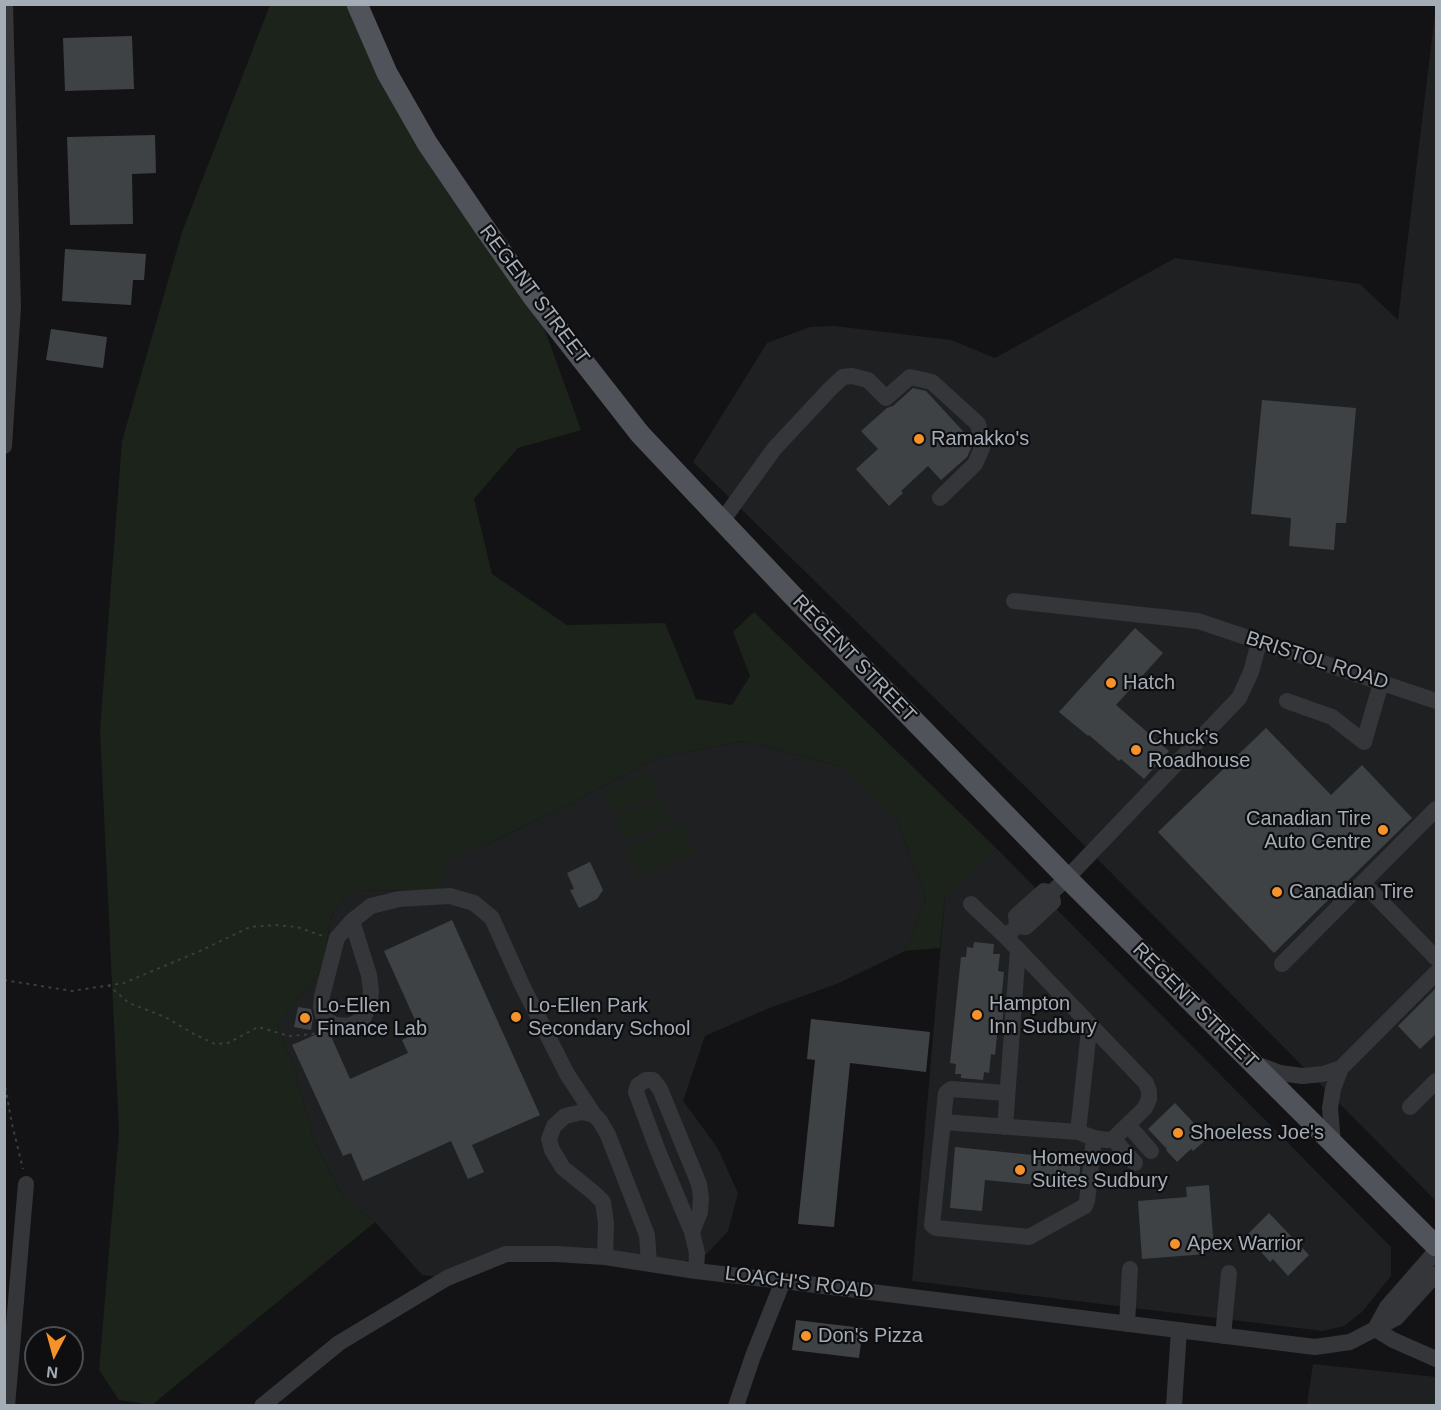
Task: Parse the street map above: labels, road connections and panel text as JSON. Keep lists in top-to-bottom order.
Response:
{
  "streets": {
    "main road": ["REGENT STREET"],
    "street": ["BRISTOL ROAD", "LOACH'S ROAD"]
  },
  "places": [
    "Ramakko's",
    "Hatch",
    "Chuck's Roadhouse",
    "Canadian Tire Auto Centre",
    "Canadian Tire",
    "Hampton Inn Sudbury",
    "Lo-Ellen Park Secondary School",
    "Lo-Ellen Finance Lab",
    "Shoeless Joe's",
    "Homewood Suites Sudbury",
    "Apex Warrior",
    "Don's Pizza"
  ],
  "north": "bottom"
}
